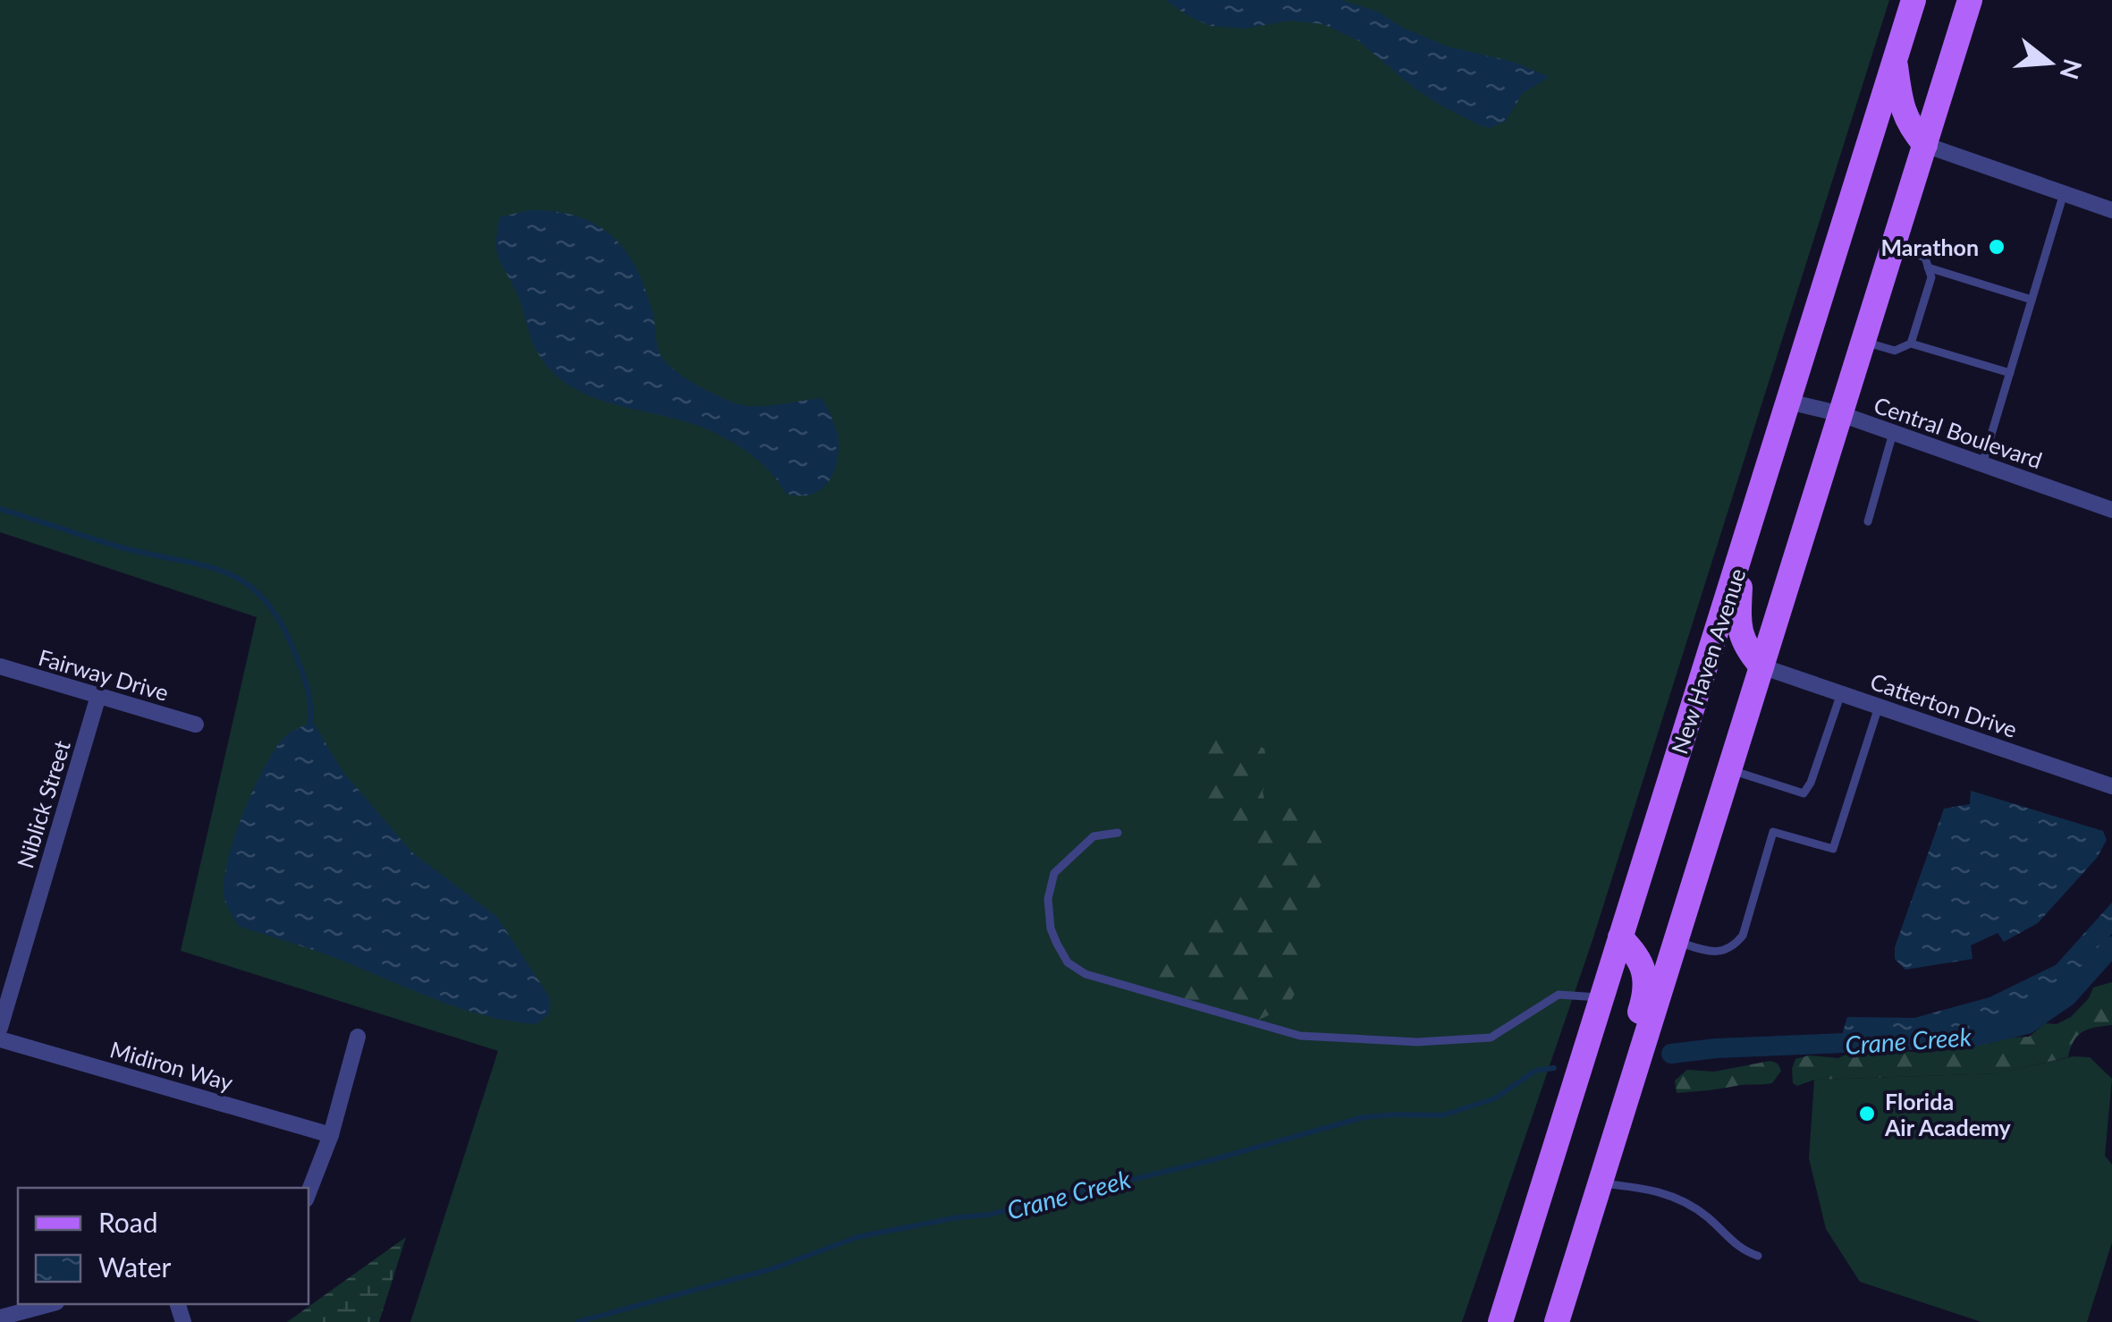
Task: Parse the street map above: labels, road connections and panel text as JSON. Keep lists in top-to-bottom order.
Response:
{
  "streets": {
    "main road": ["New Haven Avenue"],
    "street": [
      "Central Boulevard",
      "Fairway Drive",
      "Catterton Drive",
      "Niblick Street",
      "Midiron Way"
    ]
  },
  "crossings": [
    ["Central Boulevard", "New Haven Avenue"],
    ["Fairway Drive", "Niblick Street"]
  ],
  "water": ["Crane Creek"],
  "places": ["Marathon", "Florida Air Academy"],
  "legend": ["Road", "Water"],
  "north": "right"
}
